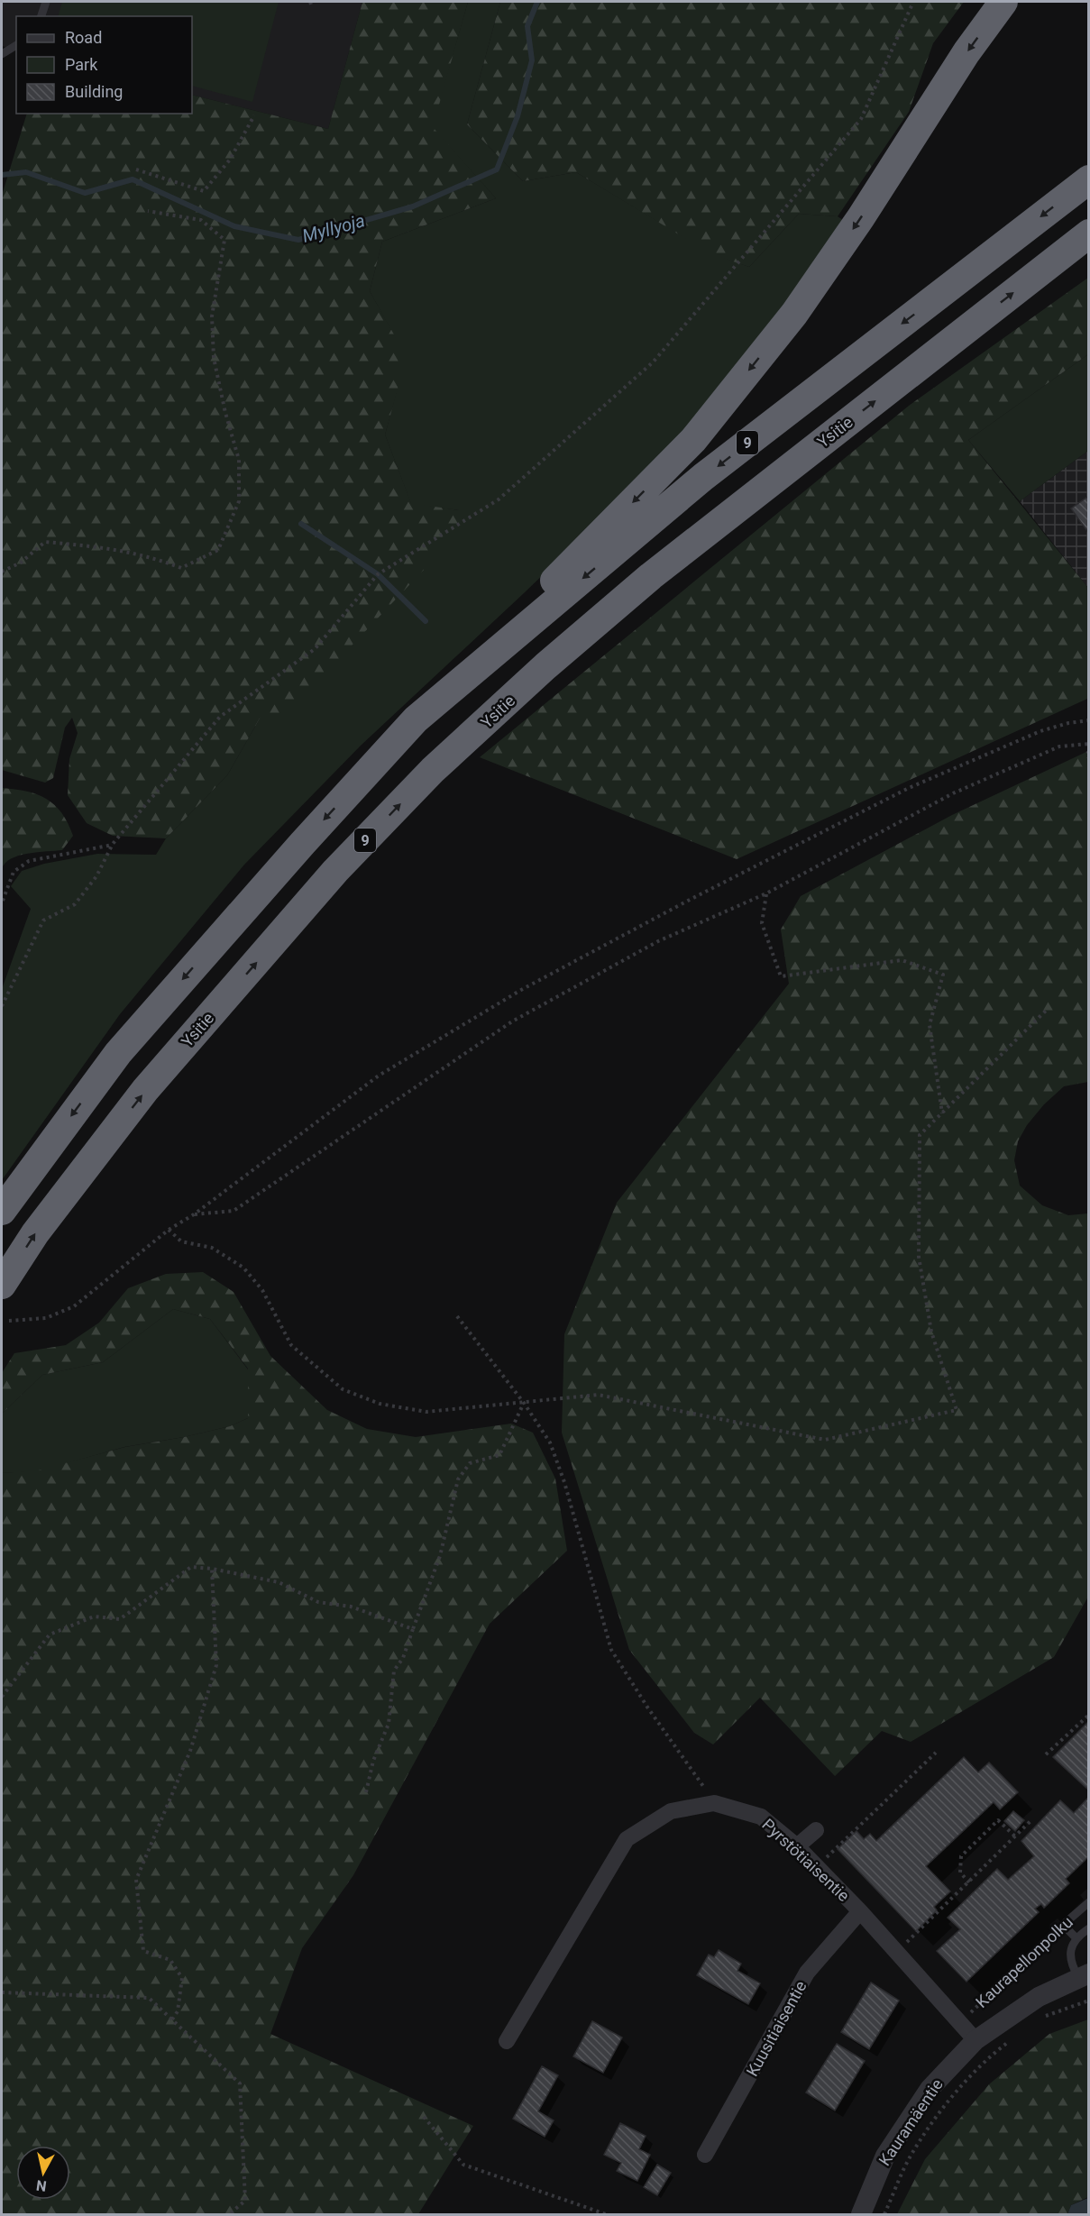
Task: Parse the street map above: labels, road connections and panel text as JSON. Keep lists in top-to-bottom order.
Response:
{
  "streets": {
    "highway": ["Ysitie", "9"],
    "street": ["Pyrstötiaisentie", "Kuusitiaisentie", "Kauramäentie"],
    "lane": ["Kaurapellonpolku"]
  },
  "crossings": [
    ["Pyrstötiaisentie", "Kaurapellonpolku"],
    ["Pyrstötiaisentie", "Kuusitiaisentie"],
    ["Pyrstötiaisentie", "Kauramäentie"]
  ],
  "water": ["Myllyoja"],
  "legend": ["Road", "Park", "Building"],
  "north": "bottom"
}
